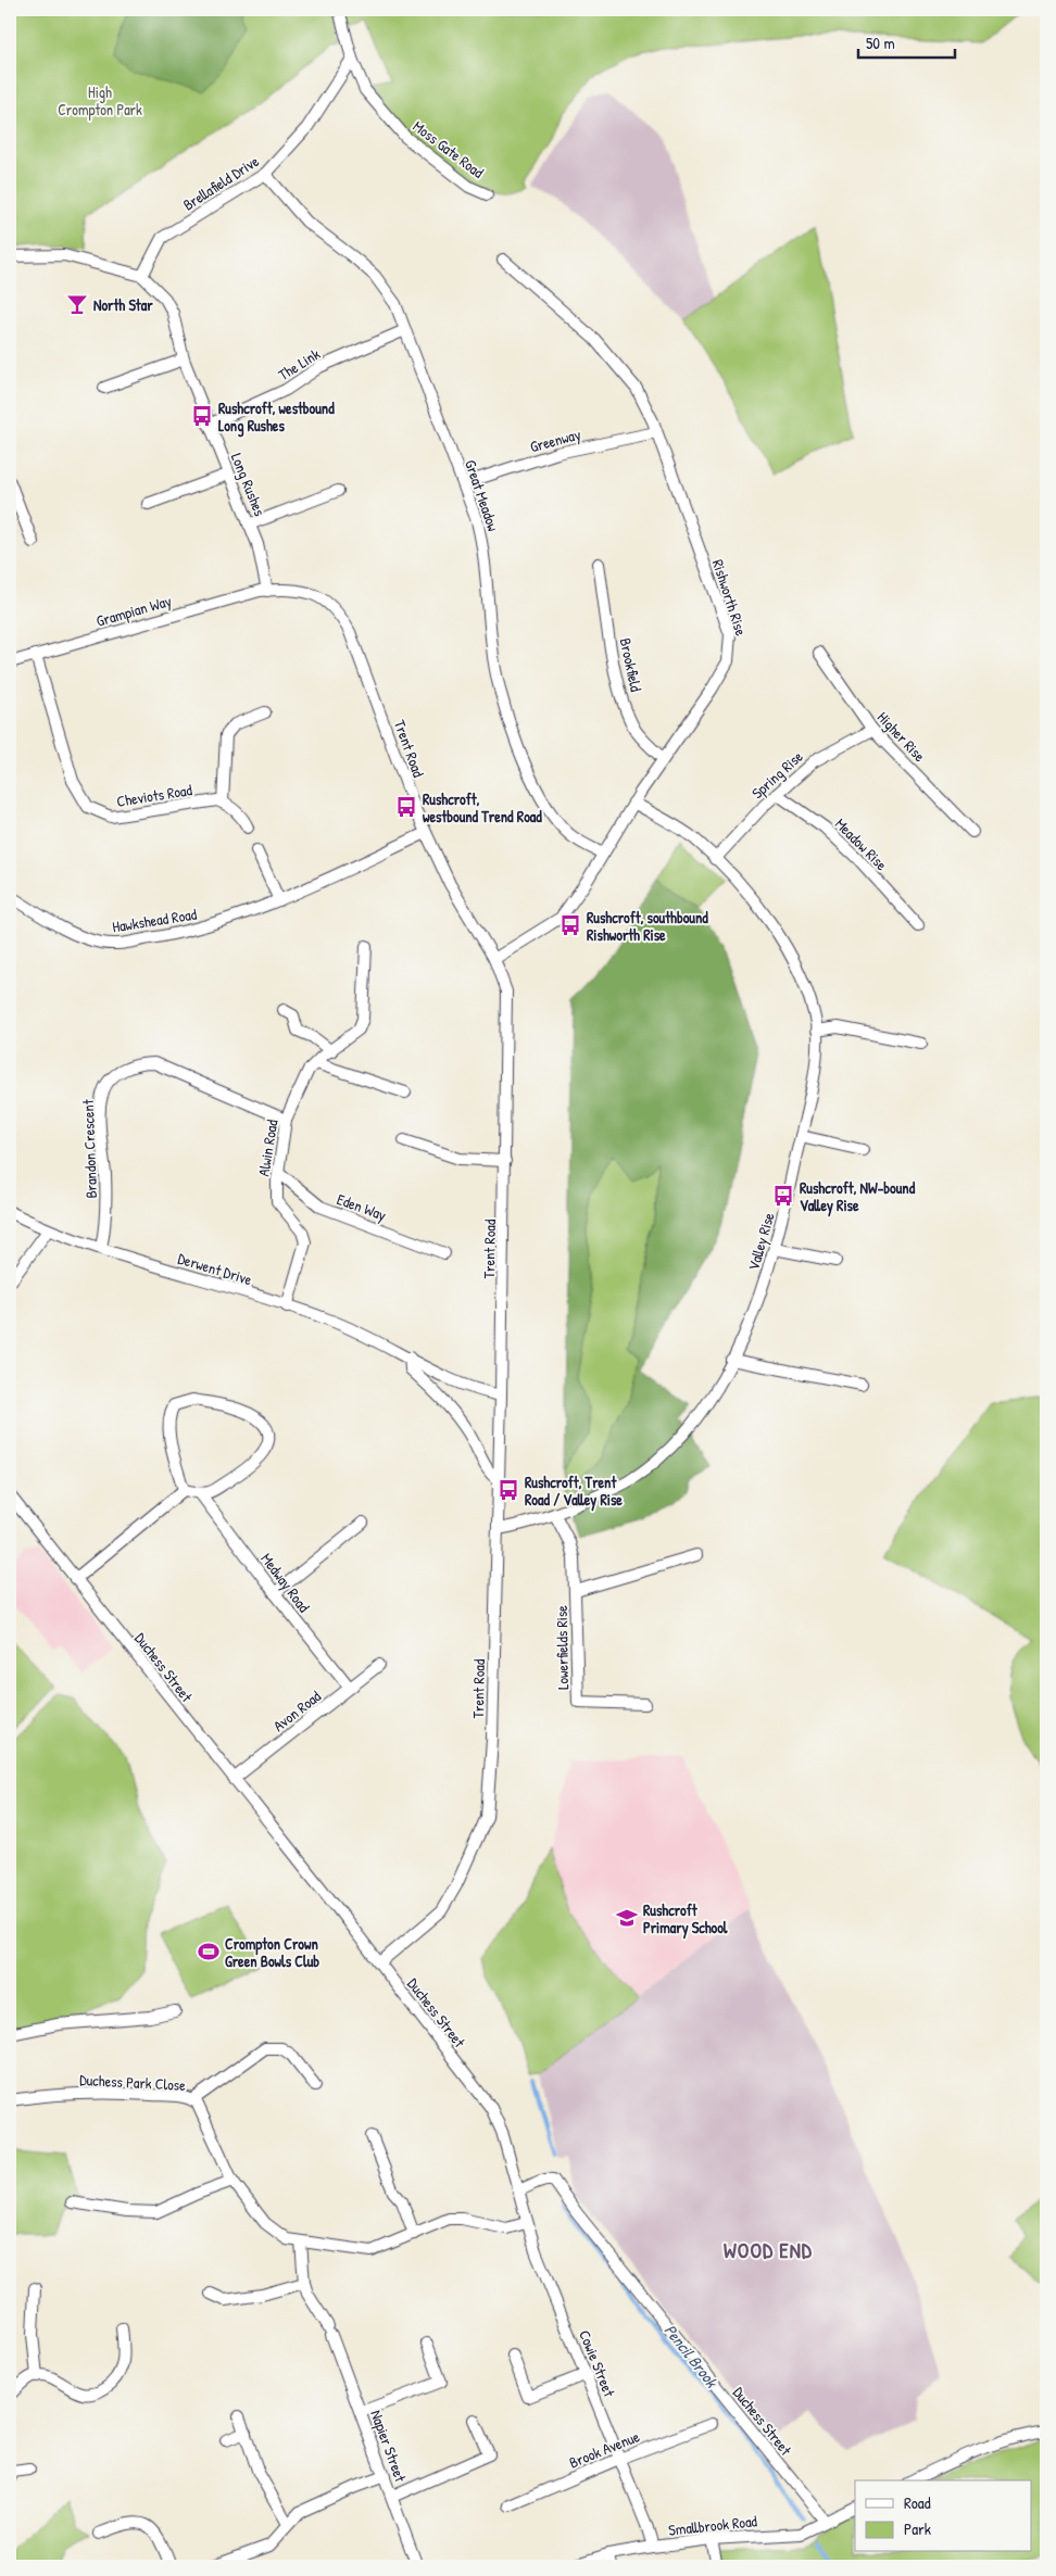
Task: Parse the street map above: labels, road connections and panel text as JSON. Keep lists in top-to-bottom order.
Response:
{
  "streets": {
    "street": [
      "Moss Gate Road",
      "Brellafield Drive",
      "The Link",
      "Greenway",
      "Long Rushes",
      "Great Meadow",
      "Rishworth Rise",
      "Grampian Way",
      "Brookfield",
      "Higher Rise",
      "Trent Road",
      "Spring Rise",
      "Cheviots Road",
      "Meadow Rise",
      "Hawkshead Road",
      "Alwin Road",
      "Brandon Crescent",
      "Eden Way",
      "Valley Rise",
      "Derwent Drive",
      "Medway Road",
      "Lowerfields Rise",
      "Duchess Street",
      "Avon Road",
      "Duchess Park Close",
      "Cowie Street",
      "Napier Street",
      "Brook Avenue",
      "Smallbrook Road"
    ]
  },
  "crossings": [
    ["Moss Gate Road", "Brellafield Drive"],
    ["Brellafield Drive", "Long Rushes"],
    ["Brellafield Drive", "Great Meadow"],
    ["The Link", "Long Rushes"],
    ["The Link", "Great Meadow"],
    ["Greenway", "Great Meadow"],
    ["Greenway", "Rishworth Rise"],
    ["Long Rushes", "Grampian Way"],
    ["Long Rushes", "Trent Road"],
    ["Great Meadow", "Rishworth Rise"],
    ["Rishworth Rise", "Brookfield"],
    ["Rishworth Rise", "Trent Road"],
    ["Rishworth Rise", "Valley Rise"],
    ["Grampian Way", "Trent Road"],
    ["Grampian Way", "Cheviots Road"],
    ["Higher Rise", "Spring Rise"],
    ["Trent Road", "Hawkshead Road"],
    ["Trent Road", "Valley Rise"],
    ["Trent Road", "Derwent Drive"],
    ["Trent Road", "Duchess Street"],
    ["Spring Rise", "Meadow Rise"],
    ["Spring Rise", "Valley Rise"],
    ["Alwin Road", "Brandon Crescent"],
    ["Alwin Road", "Eden Way"],
    ["Alwin Road", "Derwent Drive"],
    ["Brandon Crescent", "Derwent Drive"],
    ["Valley Rise", "Lowerfields Rise"],
    ["Medway Road", "Avon Road"],
    ["Duchess Street", "Avon Road"],
    ["Duchess Street", "Cowie Street"],
    ["Duchess Street", "Smallbrook Road"],
    ["Duchess Park Close", "Cowie Street"],
    ["Cowie Street", "Brook Avenue"],
    ["Cowie Street", "Smallbrook Road"]
  ],
  "districts": ["WOOD END"],
  "water": ["Pencil Brook"],
  "parks": ["High Crompton Park"],
  "places": {
    "bar": ["North Star"],
    "bus stop": [
      "Rushcroft, westbound Long Rushes",
      "Rushcroft, westbound Trend Road",
      "Rushcroft, southbound Rishworth Rise",
      "Rushcroft, NW-bound Valley Rise",
      "Rushcroft, Trent Road / Valley Rise"
    ],
    "school or university": ["Rushcroft Primary School"],
    "sports": ["Crompton Crown Green Bowls Club"]
  },
  "legend": ["Road", "Park"],
  "scale_bar": "50 m"
}
